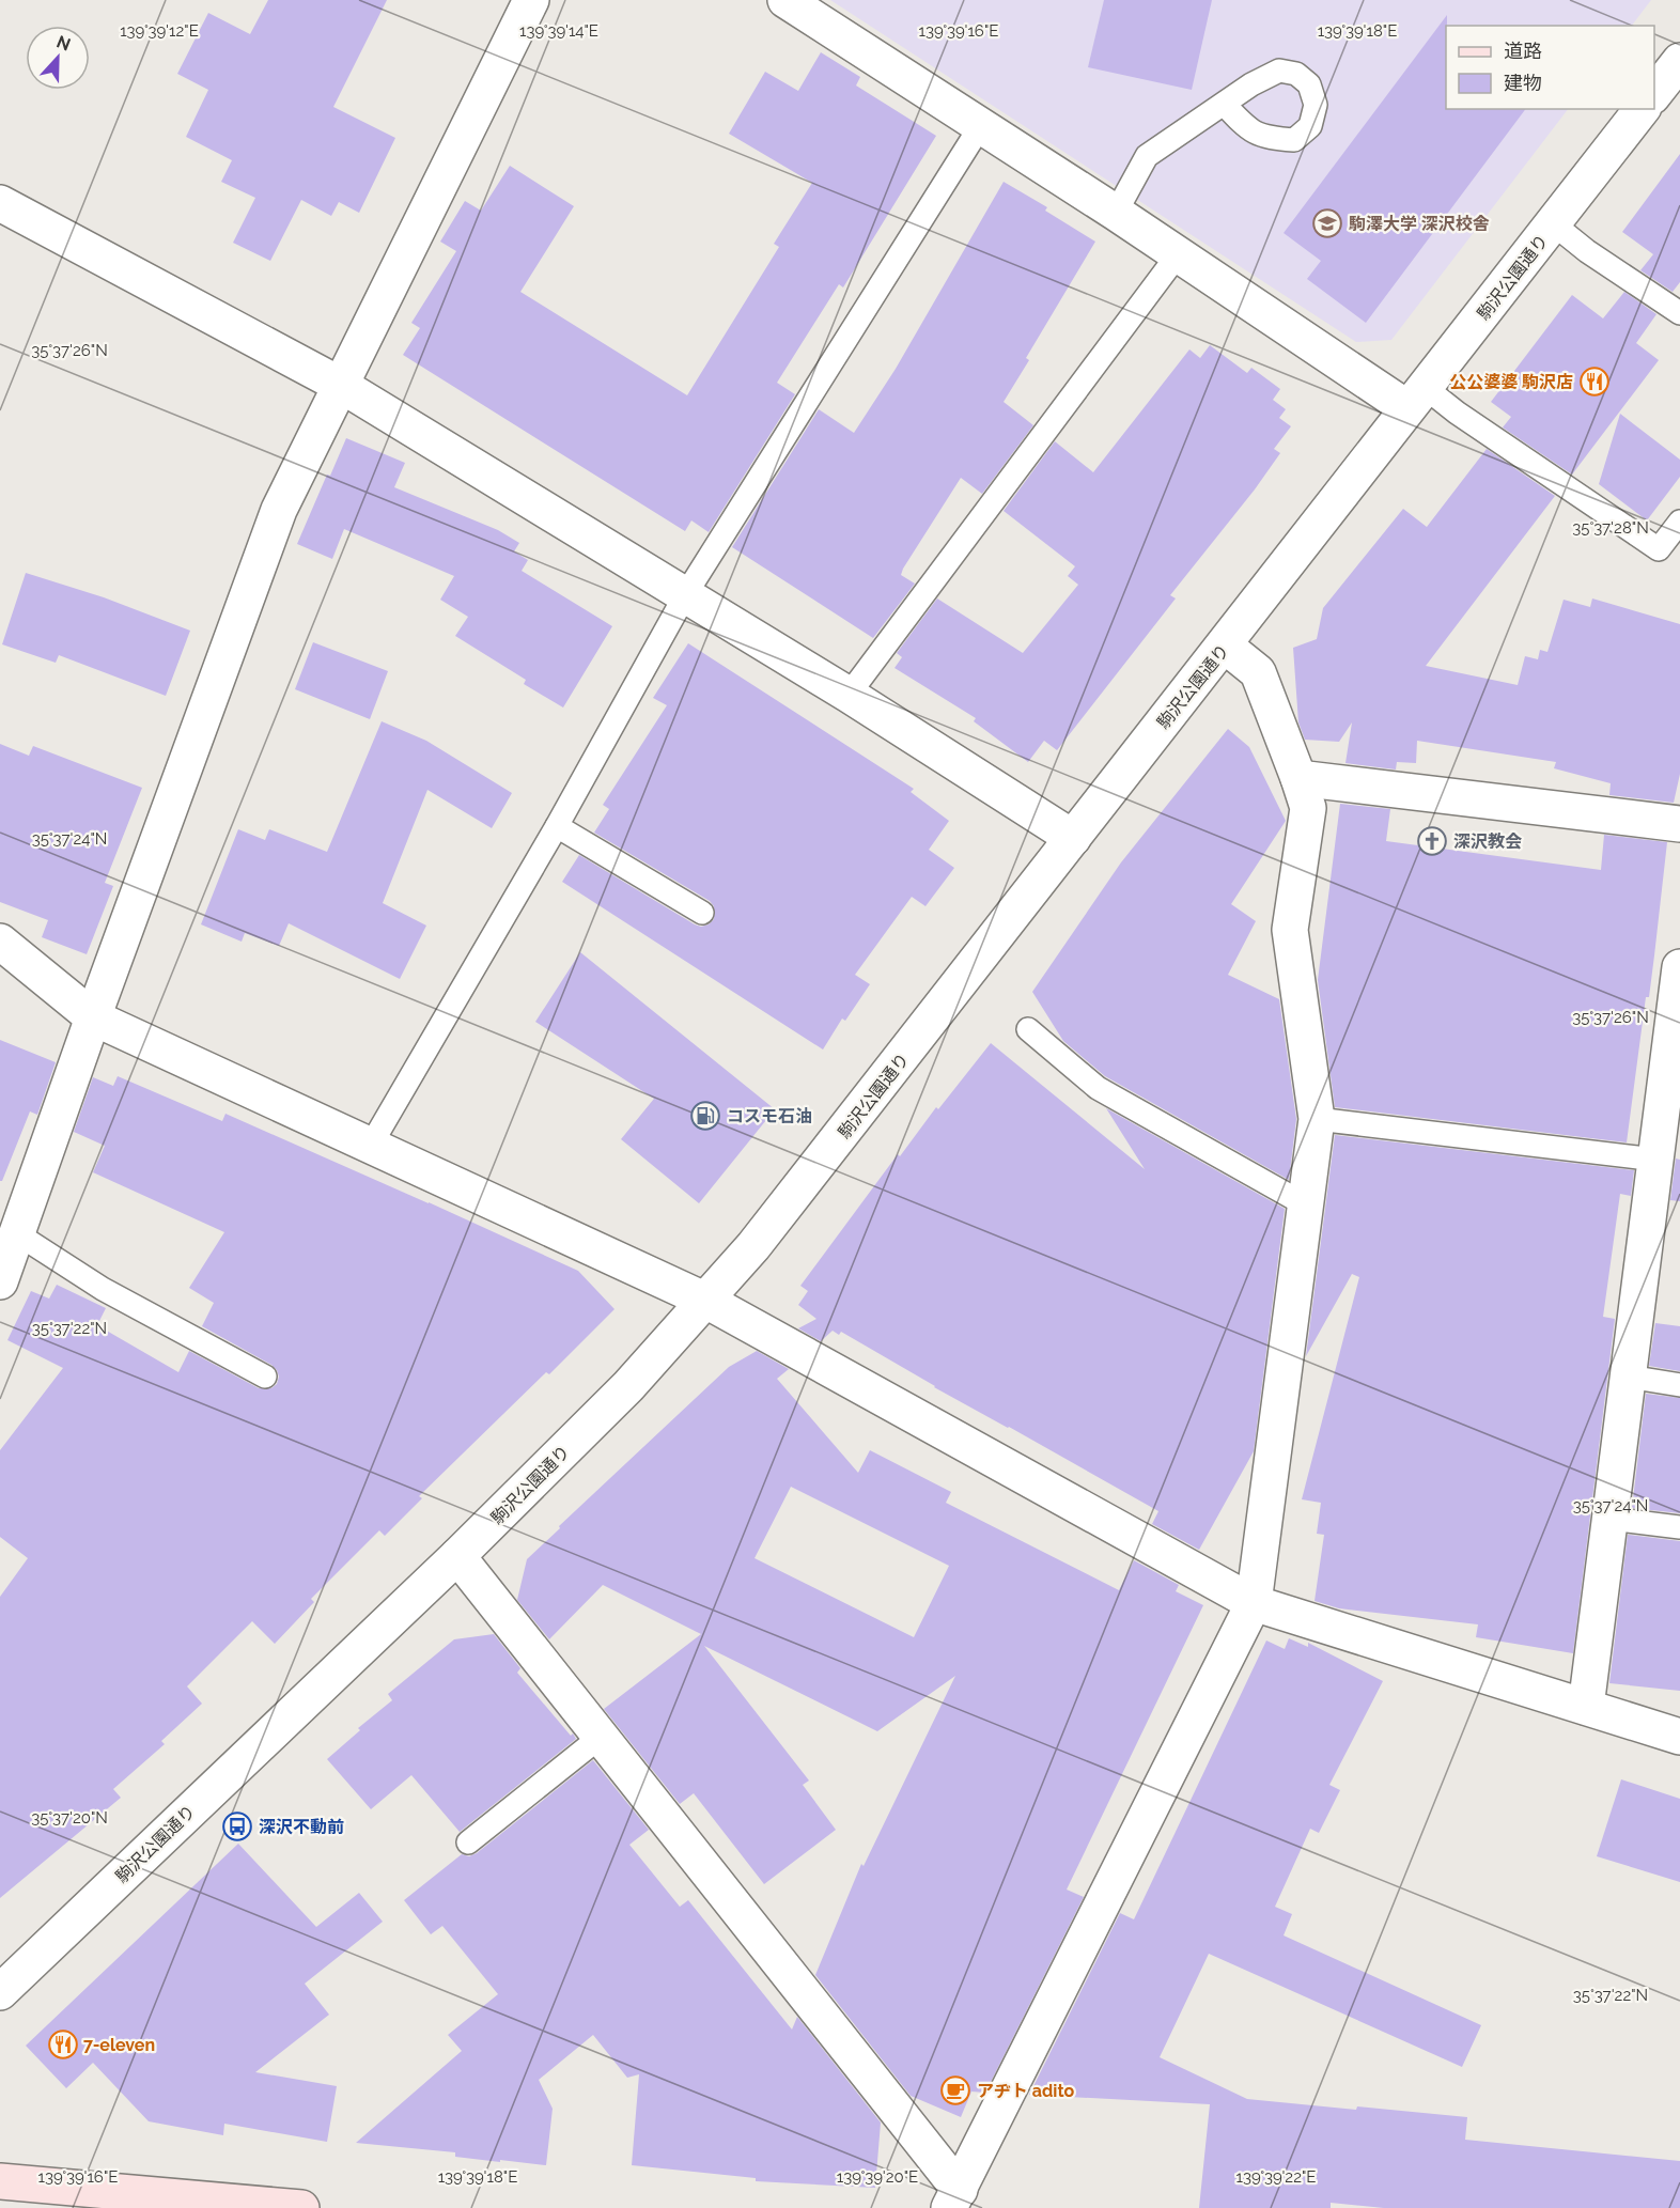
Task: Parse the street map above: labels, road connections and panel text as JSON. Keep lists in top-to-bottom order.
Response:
{
  "streets": {
    "street": ["駒沢公園通り"]
  },
  "places": {
    "school or university": ["駒澤大学 深沢校舎"],
    "restaurant": ["公公婆婆 駒沢店", "7-eleven"],
    "church": ["深沢教会"],
    "fuel station": ["コスモ石油"],
    "bus stop": ["深沢不動前"],
    "cafe": ["アヂト adito"]
  },
  "legend": ["道路", "建物"],
  "north": "top",
  "coordinates": [
    "139°39'16\"E",
    "139°39'18\"E",
    "139°39'12\"E",
    "139°39'14\"E",
    "35°37'26\"N",
    "35°37'28\"N",
    "35°37'24\"N",
    "35°37'22\"N",
    "35°37'20\"N",
    "139°39'20\"E",
    "139°39'22\"E"
  ]
}
